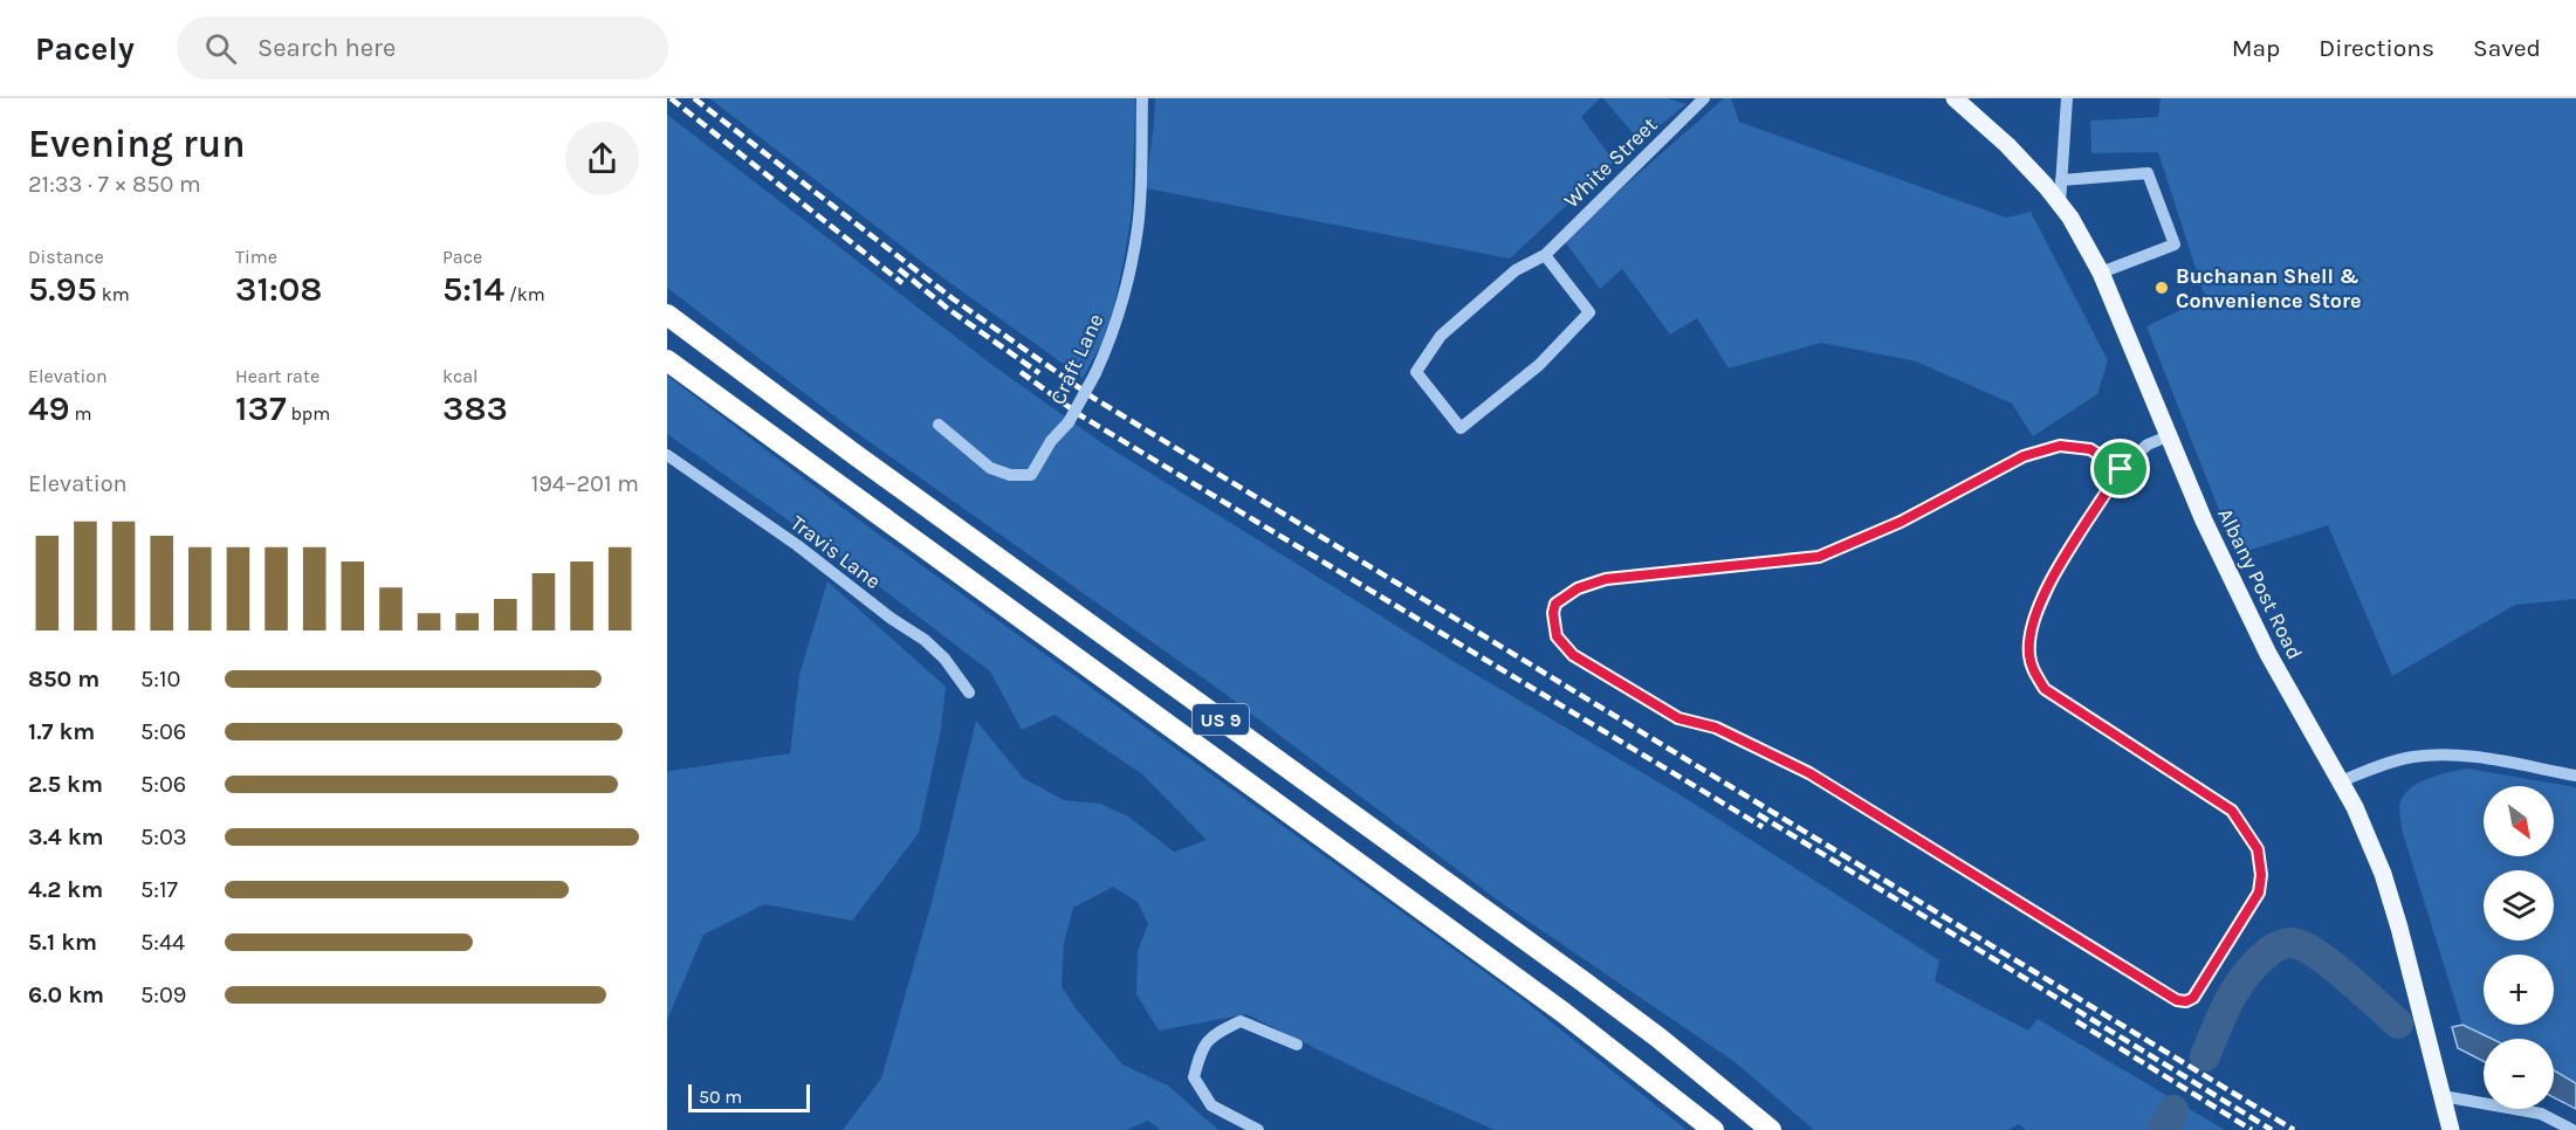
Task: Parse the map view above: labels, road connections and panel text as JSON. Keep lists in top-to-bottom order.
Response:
{
  "streets": {
    "highway": ["US 9"],
    "main road": ["Albany Post Road"],
    "street": ["White Street", "Craft Lane", "Travis Lane"]
  },
  "places": ["Buchanan Shell & Convenience Store"],
  "scale_bar": "50 m",
  "north": "bottom right",
  "page": {
    "header": "Pacely",
    "search": "Search here",
    "nav": ["Map", "Directions", "Saved"],
    "heading": ["Evening run", "21:33 · 7 × 850 m"],
    "stats": [
      ["Distance", "5.95 km"],
      ["Time", "31:08"],
      ["Pace", "5:14 /km"],
      ["Elevation", "49 m"],
      ["Heart rate", "137 bpm"],
      ["kcal", "383"]
    ],
    "chart": ["Elevation", "194–201 m"],
    "list": [
      {
        "name": "850 m",
        "note": "5:10"
      },
      {
        "name": "1.7 km",
        "note": "5:06"
      },
      {
        "name": "2.5 km",
        "note": "5:06"
      },
      {
        "name": "3.4 km",
        "note": "5:03"
      },
      {
        "name": "4.2 km",
        "note": "5:17"
      },
      {
        "name": "5.1 km",
        "note": "5:44"
      },
      {
        "name": "6.0 km",
        "note": "5:09"
      }
    ],
    "map_buttons": ["+", "−"],
    "scale": "50 m"
  }
}
